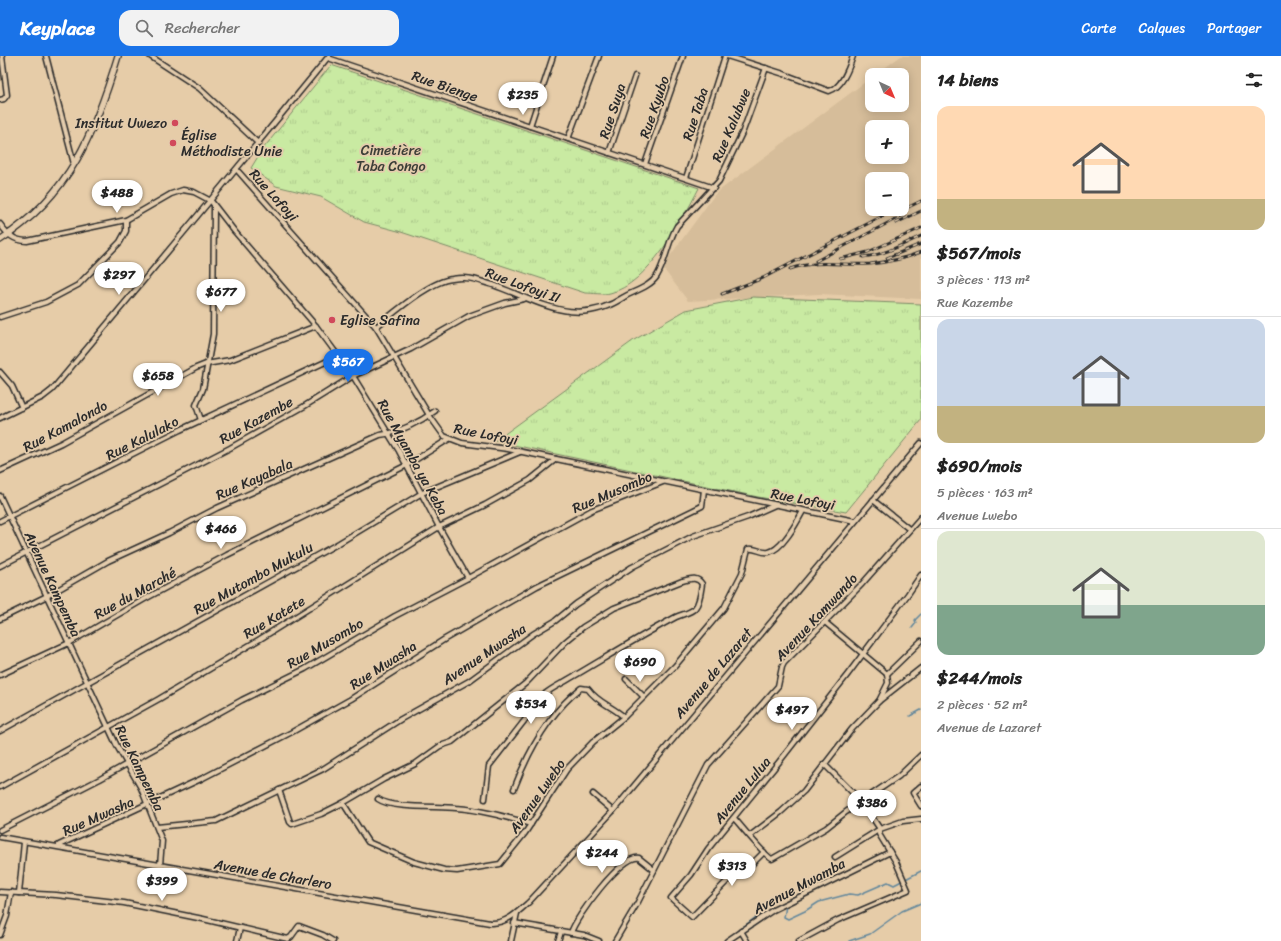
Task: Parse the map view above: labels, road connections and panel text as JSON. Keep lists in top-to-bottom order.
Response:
{
  "streets": {
    "street": [
      "Rue Bienge",
      "Rue Kyubo",
      "Rue Suya",
      "Rue Taba",
      "Rue Kalubwe",
      "Rue Lofoyi",
      "Rue Lofoyi II",
      "Rue Kazembe",
      "Rue Kamalondo",
      "Rue Kalulako",
      "Rue Myamba ya Keba",
      "Rue Kayabala",
      "Rue Musombo",
      "Rue Mutombo Mukulu",
      "Avenue Kampemba",
      "Rue du Marché",
      "Rue Katete",
      "Avenue Kamwando",
      "Avenue Mwasha",
      "Rue Mwasha",
      "Avenue de Lazaret",
      "Rue Kampemba",
      "Avenue Lulua",
      "Avenue Lwebo",
      "Avenue de Charlero",
      "Avenue Mwamba"
    ]
  },
  "crossings": [
    ["Rue Bienge", "Rue Kyubo"],
    ["Rue Bienge", "Rue Suya"],
    ["Rue Bienge", "Rue Taba"],
    ["Rue Bienge", "Rue Kalubwe"],
    ["Rue Bienge", "Rue Lofoyi II"],
    ["Rue Kalubwe", "Rue Lofoyi II"],
    ["Rue Lofoyi", "Rue Lofoyi II"],
    ["Rue Lofoyi", "Rue Kazembe"],
    ["Rue Lofoyi", "Rue Kayabala"],
    ["Rue Lofoyi", "Rue Musombo"],
    ["Rue Lofoyi", "Rue Mutombo Mukulu"],
    ["Rue Lofoyi", "Rue du Marché"],
    ["Rue Lofoyi", "Rue Katete"],
    ["Rue Lofoyi", "Avenue Mwasha"],
    ["Rue Lofoyi", "Rue Mwasha"],
    ["Rue Lofoyi", "Avenue de Lazaret"],
    ["Rue Lofoyi", "Avenue Lwebo"],
    ["Rue Lofoyi II", "Rue Kazembe"],
    ["Rue Kazembe", "Rue Myamba ya Keba"],
    ["Rue Kazembe", "Avenue Kampemba"],
    ["Rue Kamalondo", "Rue Myamba ya Keba"],
    ["Rue Kalulako", "Rue Myamba ya Keba"],
    ["Rue Kalulako", "Avenue Kampemba"],
    ["Rue Myamba ya Keba", "Rue Kayabala"],
    ["Rue Myamba ya Keba", "Rue Musombo"],
    ["Rue Myamba ya Keba", "Rue Mutombo Mukulu"],
    ["Rue Myamba ya Keba", "Rue du Marché"],
    ["Rue Myamba ya Keba", "Rue Katete"],
    ["Rue Kayabala", "Avenue Kampemba"],
    ["Rue Musombo", "Rue Kampemba"],
    ["Rue Mutombo Mukulu", "Avenue Kampemba"],
    ["Rue Mutombo Mukulu", "Rue Kampemba"],
    ["Avenue Kampemba", "Rue du Marché"],
    ["Avenue Kampemba", "Rue Kampemba"],
    ["Rue Katete", "Rue Kampemba"],
    ["Avenue Mwasha", "Rue Kampemba"],
    ["Rue Mwasha", "Rue Kampemba"],
    ["Rue Mwasha", "Avenue de Charlero"],
    ["Avenue de Lazaret", "Avenue de Charlero"],
    ["Rue Kampemba", "Avenue de Charlero"]
  ],
  "parks": ["Cimetière Taba Congo"],
  "places": ["Institut Uwezo", "Église Méthodiste Unie", "Eglise Safina"],
  "north": "bottom right",
  "page": {
    "header": "Keyplace",
    "search": "Rechercher",
    "nav": ["Carte", "Calques", "Partager"],
    "heading": "14 biens",
    "map_buttons": ["+", "−"],
    "price": [
      "$235",
      "$488",
      "$297",
      "$677",
      "$567",
      "$658",
      "$466",
      "$690",
      "$534",
      "$497",
      "$386",
      "$244",
      "$313",
      "$399"
    ],
    "list": [
      {
        "name": "$567/mois",
        "note": "3 pièces · 113 m² · Rue Kazembe"
      },
      {
        "name": "$690/mois",
        "note": "5 pièces · 163 m² · Avenue Lwebo"
      },
      {
        "name": "$244/mois",
        "note": "2 pièces · 52 m² · Avenue de Lazaret"
      }
    ]
  }
}
